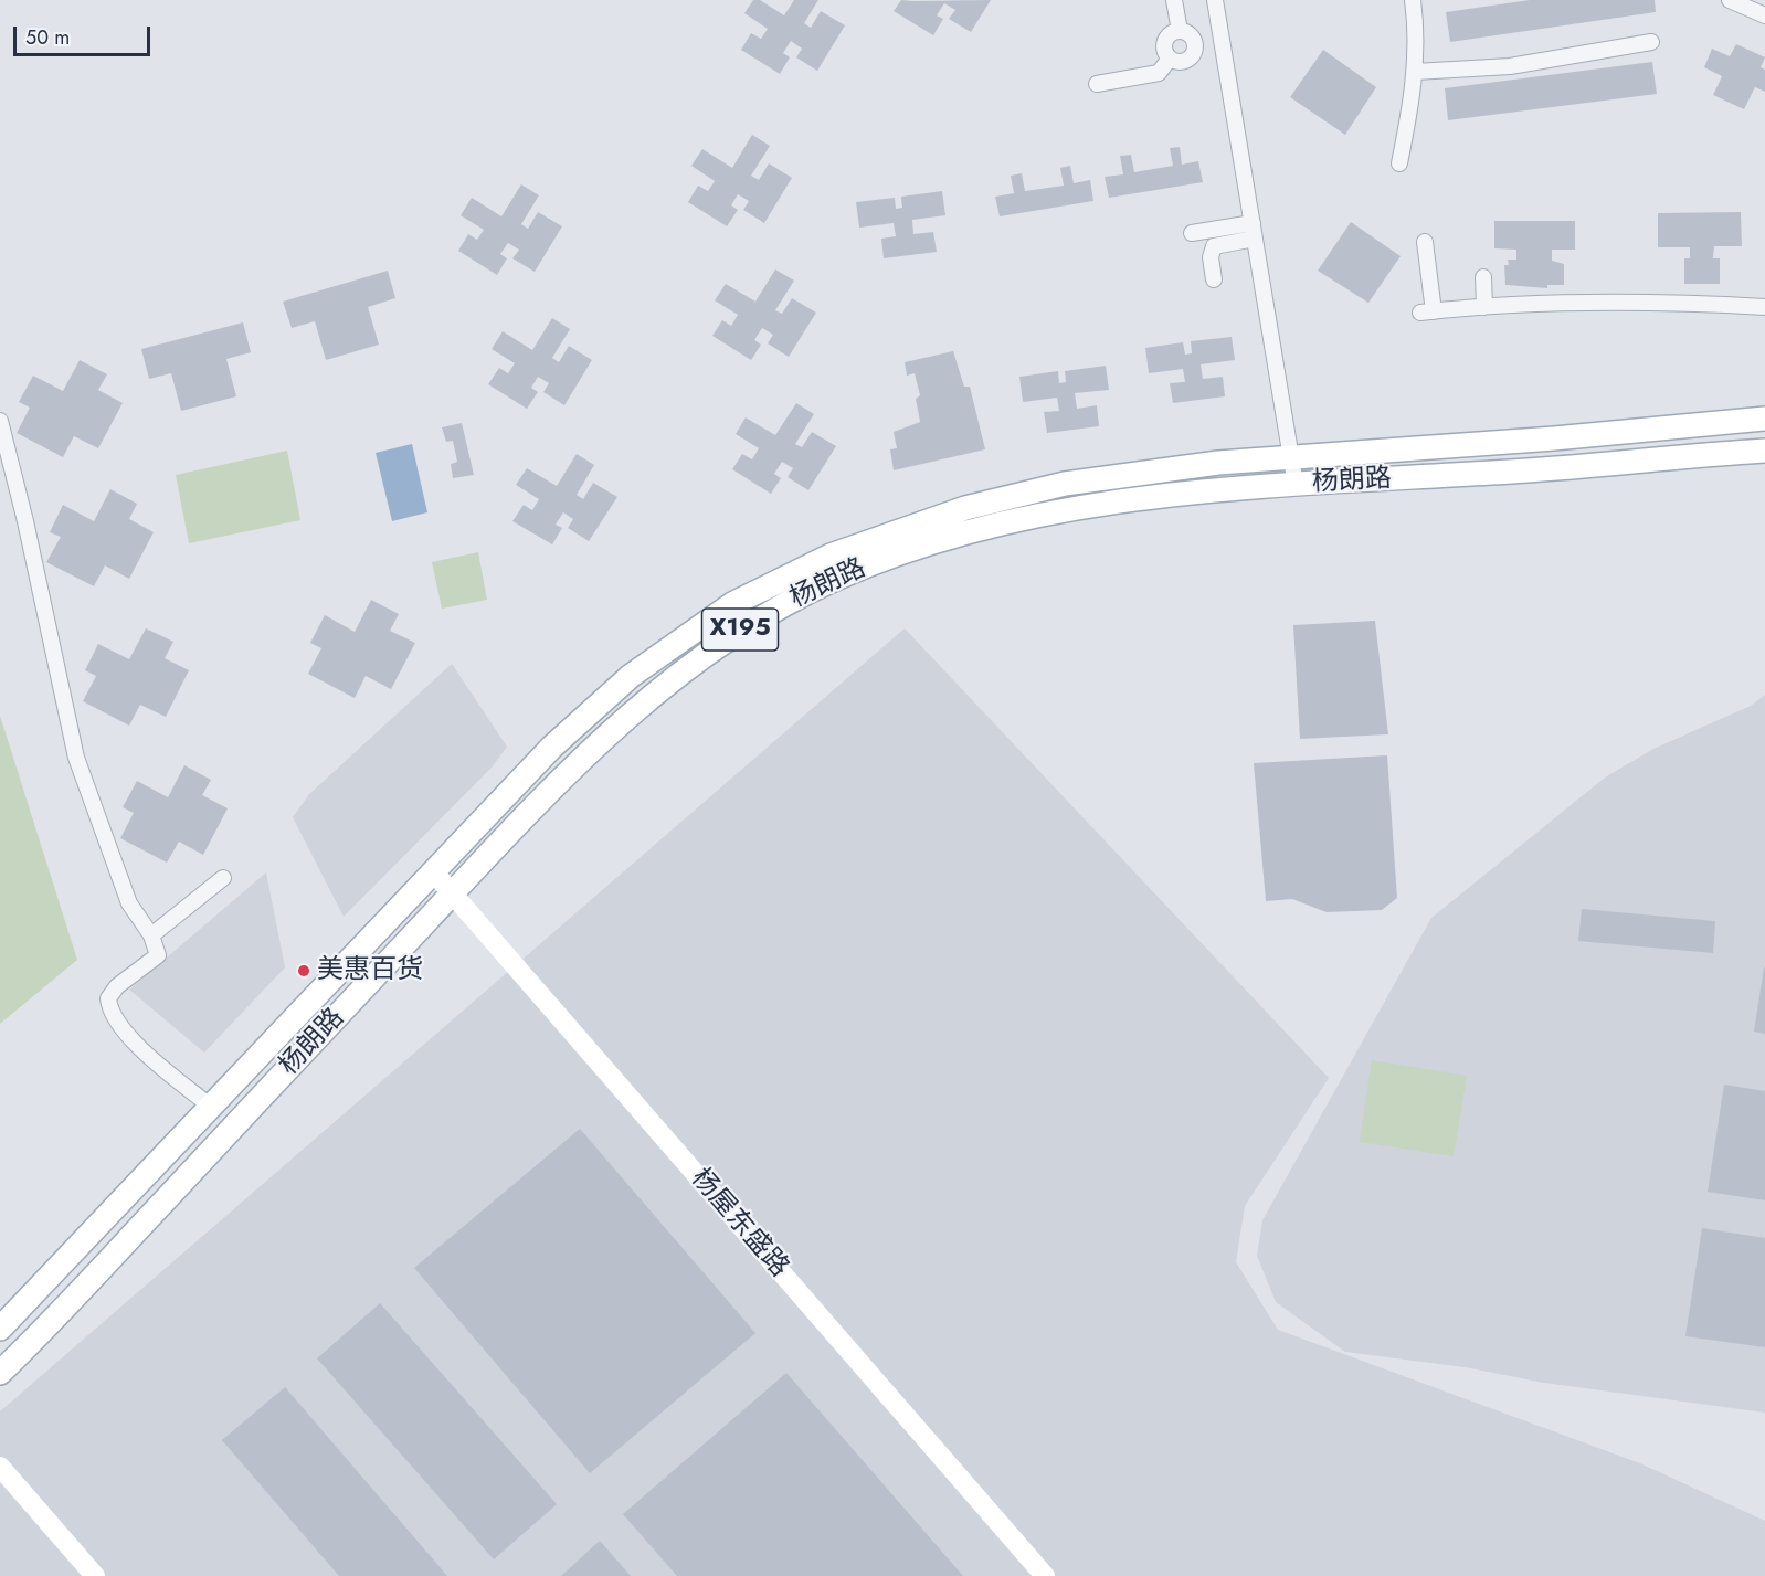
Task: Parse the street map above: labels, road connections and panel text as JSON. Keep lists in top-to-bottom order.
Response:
{
  "streets": {
    "main road": ["杨朗路", "X195"],
    "street": ["杨屋东盛路"]
  },
  "crossings": [
    ["杨朗路", "杨屋东盛路"]
  ],
  "places": ["美惠百货"],
  "scale_bar": "50 m"
}
